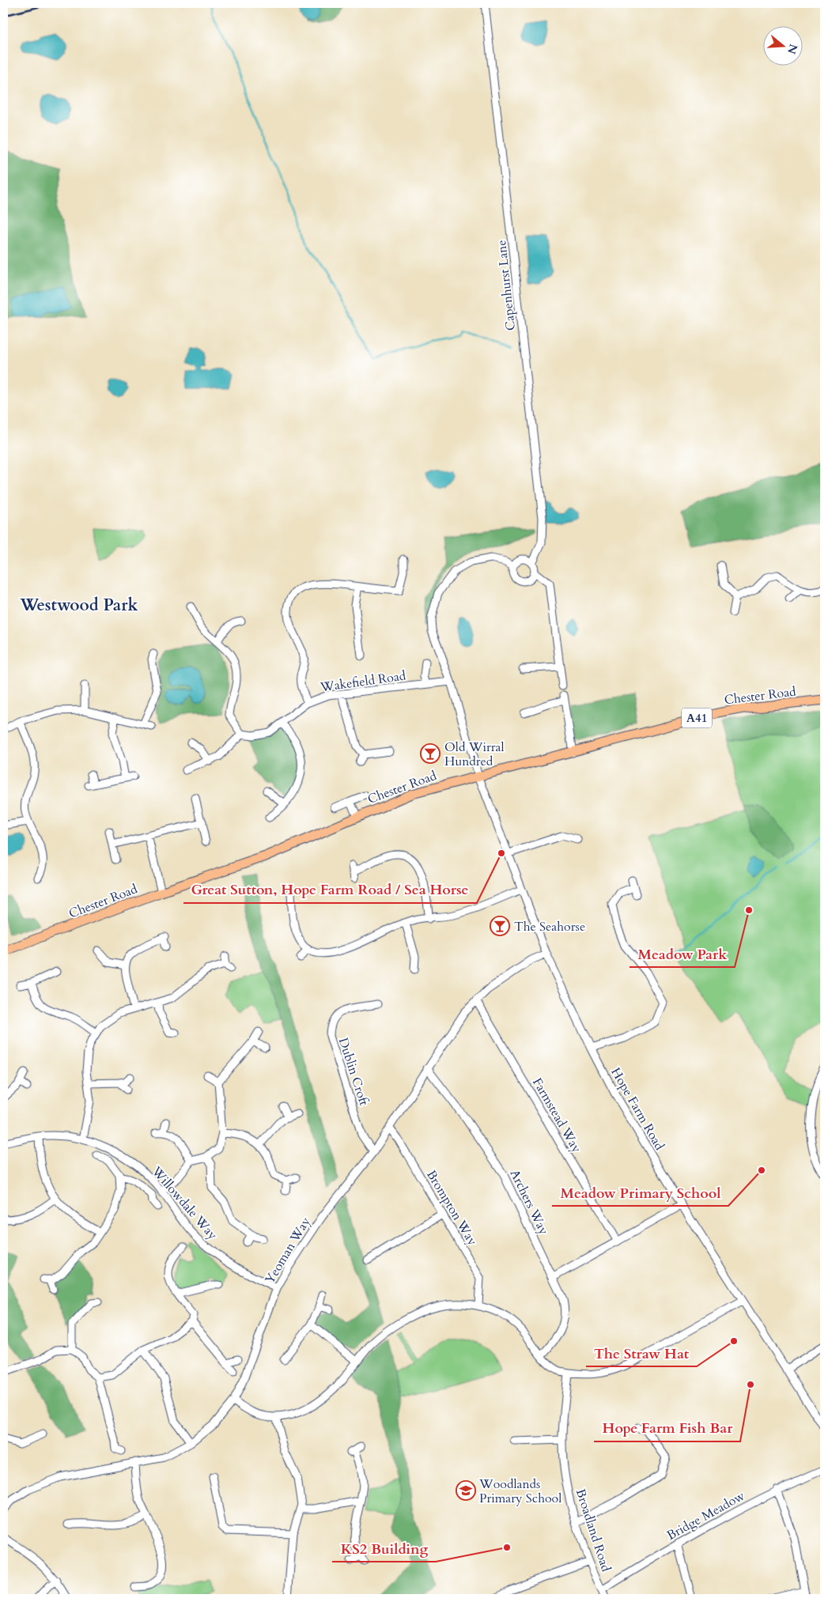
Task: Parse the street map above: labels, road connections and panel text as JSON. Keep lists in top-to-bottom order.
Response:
{
  "streets": {
    "main road": ["Chester Road", "A41"],
    "street": [
      "Capenhurst Lane",
      "Wakefield Road",
      "Dublin Croft",
      "Hope Farm Road",
      "Farmstead Way",
      "Archers Way",
      "Willowdale Way",
      "Brompton Way",
      "Yeoman Way",
      "Bridge Meadow",
      "Broadland Road"
    ]
  },
  "crossings": [
    ["Capenhurst Lane", "Hope Farm Road"],
    ["Wakefield Road", "Hope Farm Road"],
    ["Chester Road", "Hope Farm Road"],
    ["Dublin Croft", "Yeoman Way"],
    ["Hope Farm Road", "Yeoman Way"],
    ["Farmstead Way", "Yeoman Way"],
    ["Archers Way", "Yeoman Way"],
    ["Willowdale Way", "Yeoman Way"],
    ["Brompton Way", "Yeoman Way"],
    ["Bridge Meadow", "Broadland Road"]
  ],
  "districts": ["Westwood Park"],
  "places": {
    "bar": ["Old Wirral Hundred", "The Seahorse"],
    "other": [
      "Great Sutton, Hope Farm Road / Sea Horse",
      "Meadow Park",
      "Meadow Primary School",
      "The Straw Hat",
      "Hope Farm Fish Bar",
      "KS2 Building"
    ],
    "school or university": ["Woodlands Primary School"]
  },
  "north": "right"
}
